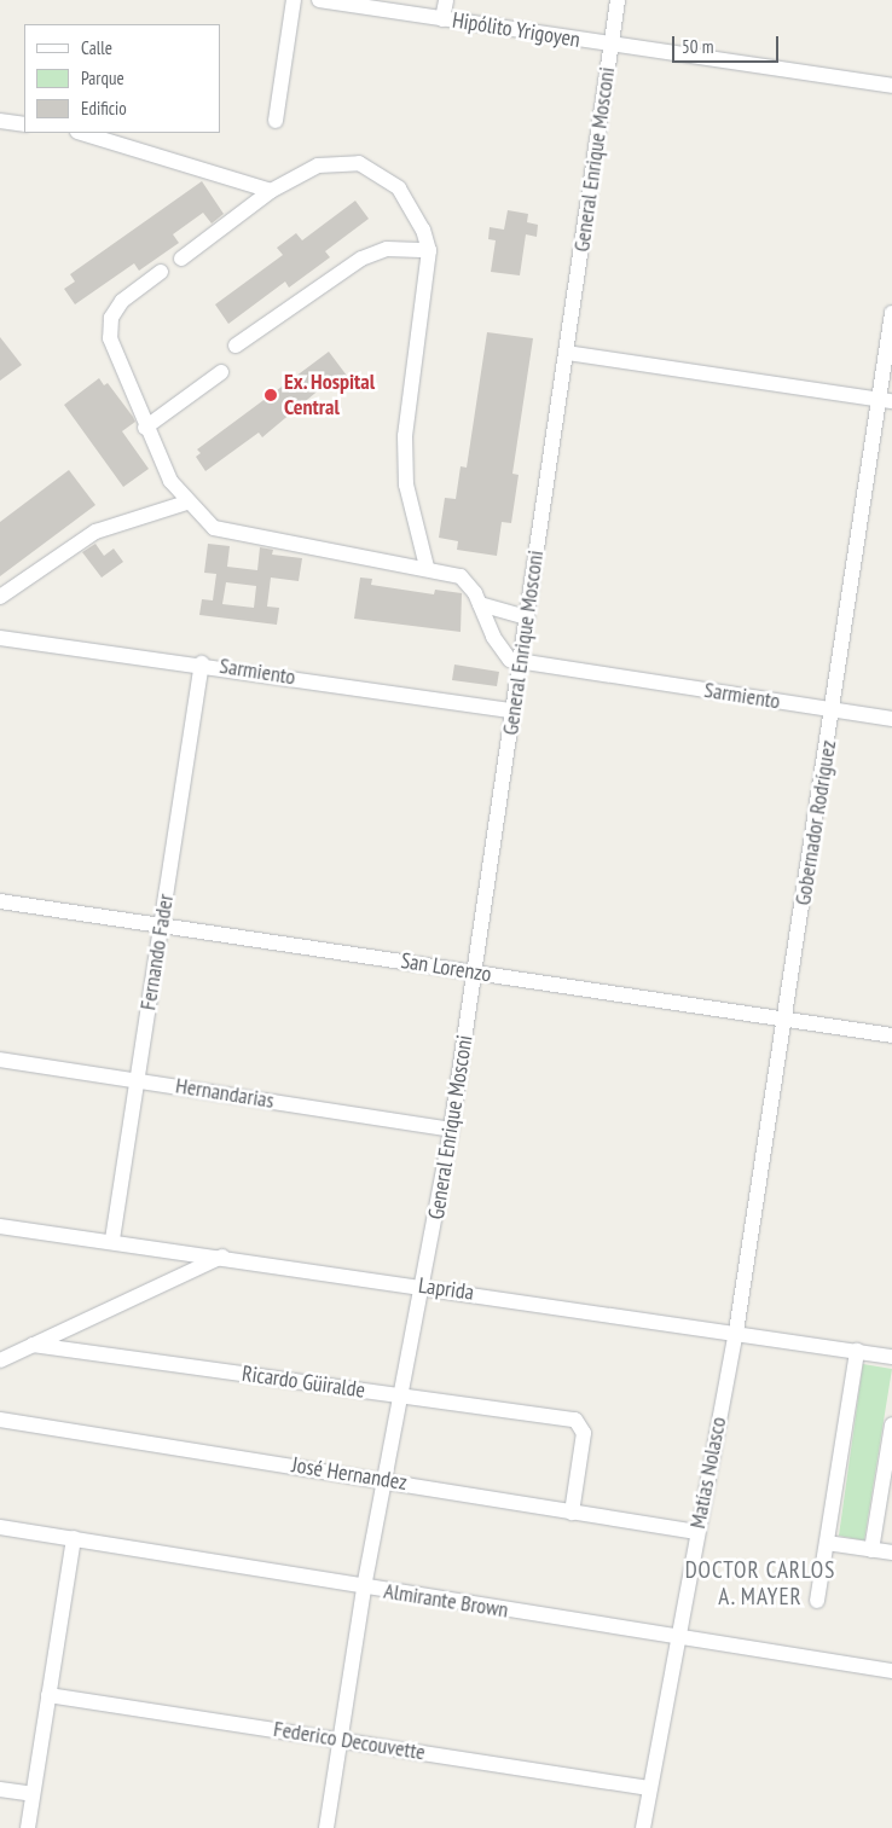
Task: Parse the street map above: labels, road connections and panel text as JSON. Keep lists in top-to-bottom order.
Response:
{
  "streets": {
    "street": [
      "Hipólito Yrigoyen",
      "General Enrique Mosconi",
      "Sarmiento",
      "Gobernador Rodríguez",
      "Fernando Fader",
      "San Lorenzo",
      "Hernandarias",
      "Laprida",
      "Ricardo Güiralde",
      "Matías Nolasco",
      "José Hernandez",
      "Almirante Brown",
      "Federico Decouvette"
    ]
  },
  "crossings": [
    ["Hipólito Yrigoyen", "General Enrique Mosconi"],
    ["General Enrique Mosconi", "Sarmiento"],
    ["General Enrique Mosconi", "San Lorenzo"],
    ["General Enrique Mosconi", "Hernandarias"],
    ["General Enrique Mosconi", "Laprida"],
    ["General Enrique Mosconi", "Ricardo Güiralde"],
    ["General Enrique Mosconi", "José Hernandez"],
    ["General Enrique Mosconi", "Almirante Brown"],
    ["General Enrique Mosconi", "Federico Decouvette"],
    ["Sarmiento", "Gobernador Rodríguez"],
    ["Sarmiento", "Fernando Fader"],
    ["Gobernador Rodríguez", "San Lorenzo"],
    ["Gobernador Rodríguez", "Laprida"],
    ["Gobernador Rodríguez", "Matías Nolasco"],
    ["Fernando Fader", "San Lorenzo"],
    ["Fernando Fader", "Hernandarias"],
    ["Fernando Fader", "Laprida"],
    ["Laprida", "Matías Nolasco"],
    ["Ricardo Güiralde", "José Hernandez"],
    ["Matías Nolasco", "José Hernandez"],
    ["Matías Nolasco", "Almirante Brown"],
    ["Matías Nolasco", "Federico Decouvette"]
  ],
  "districts": ["DOCTOR CARLOS A. MAYER"],
  "places": ["Ex. Hospital Central"],
  "legend": ["Calle", "Parque", "Edificio"],
  "scale_bar": "50 m"
}
